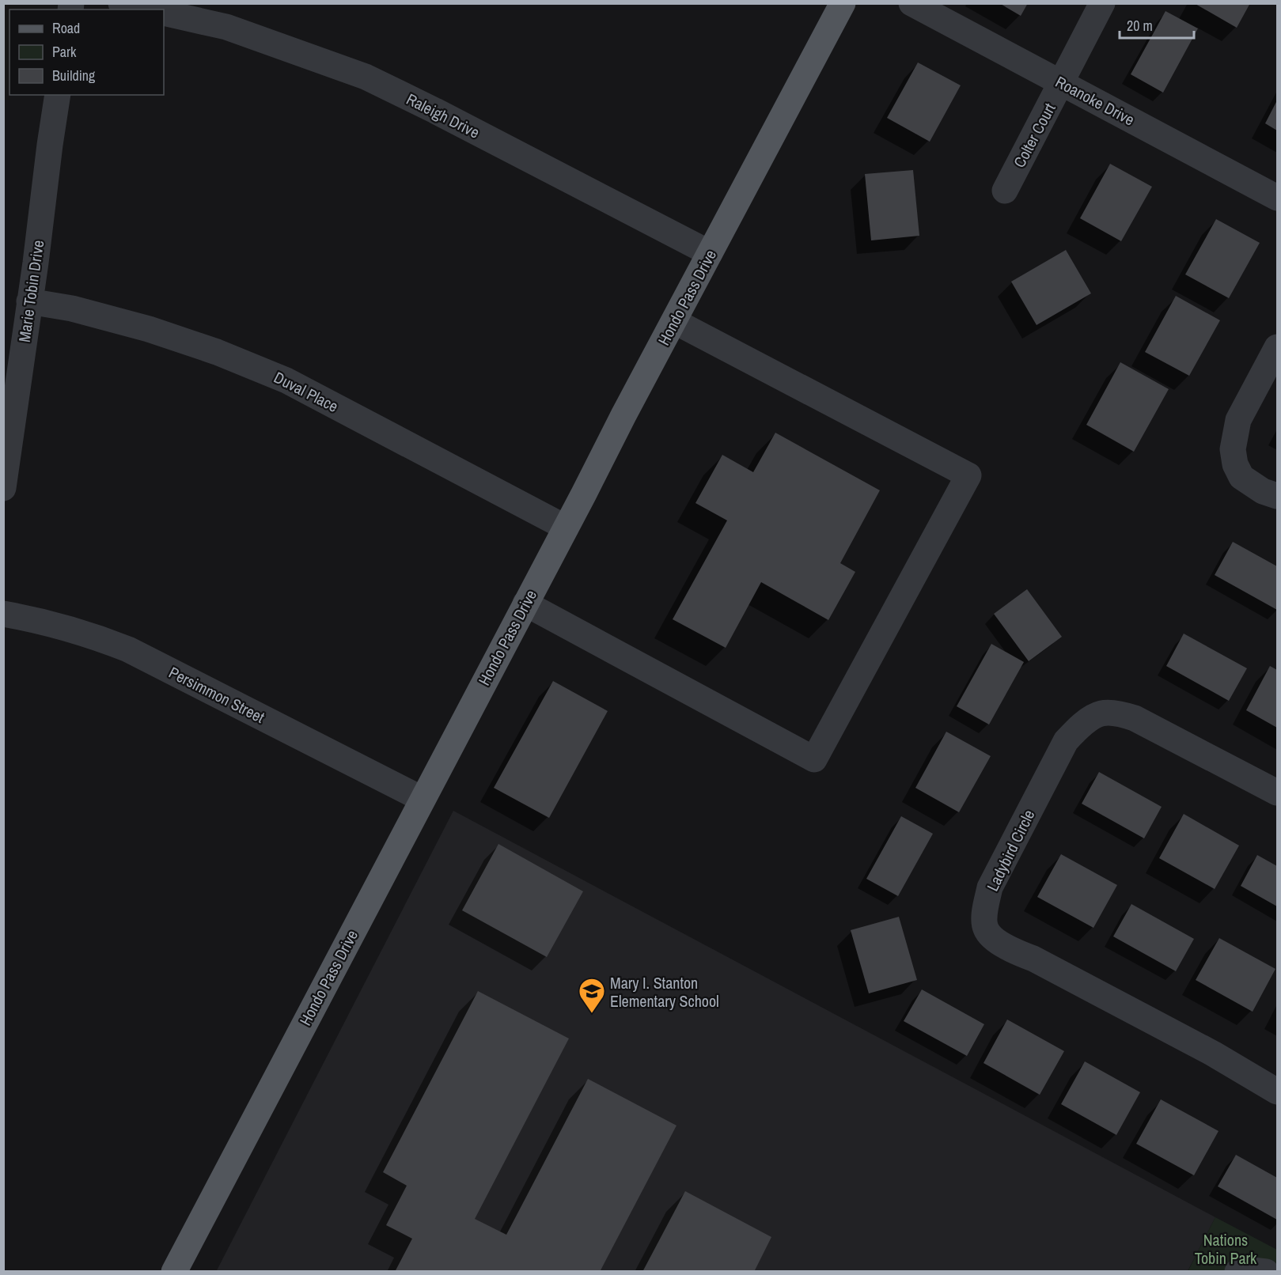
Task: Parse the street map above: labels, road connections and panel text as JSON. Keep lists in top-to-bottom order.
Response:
{
  "streets": {
    "main road": ["Hondo Pass Drive"],
    "street": [
      "Roanoke Drive",
      "Raleigh Drive",
      "Colter Court",
      "Marie Tobin Drive",
      "Duval Place",
      "Persimmon Street",
      "Ladybird Circle"
    ]
  },
  "crossings": [
    ["Roanoke Drive", "Colter Court"],
    ["Raleigh Drive", "Hondo Pass Drive"],
    ["Marie Tobin Drive", "Duval Place"],
    ["Hondo Pass Drive", "Duval Place"],
    ["Hondo Pass Drive", "Persimmon Street"]
  ],
  "parks": ["Nations Tobin Park"],
  "places": {
    "school or university": ["Mary I. Stanton Elementary School"]
  },
  "legend": ["Road", "Park", "Building"],
  "scale_bar": "20 m"
}
